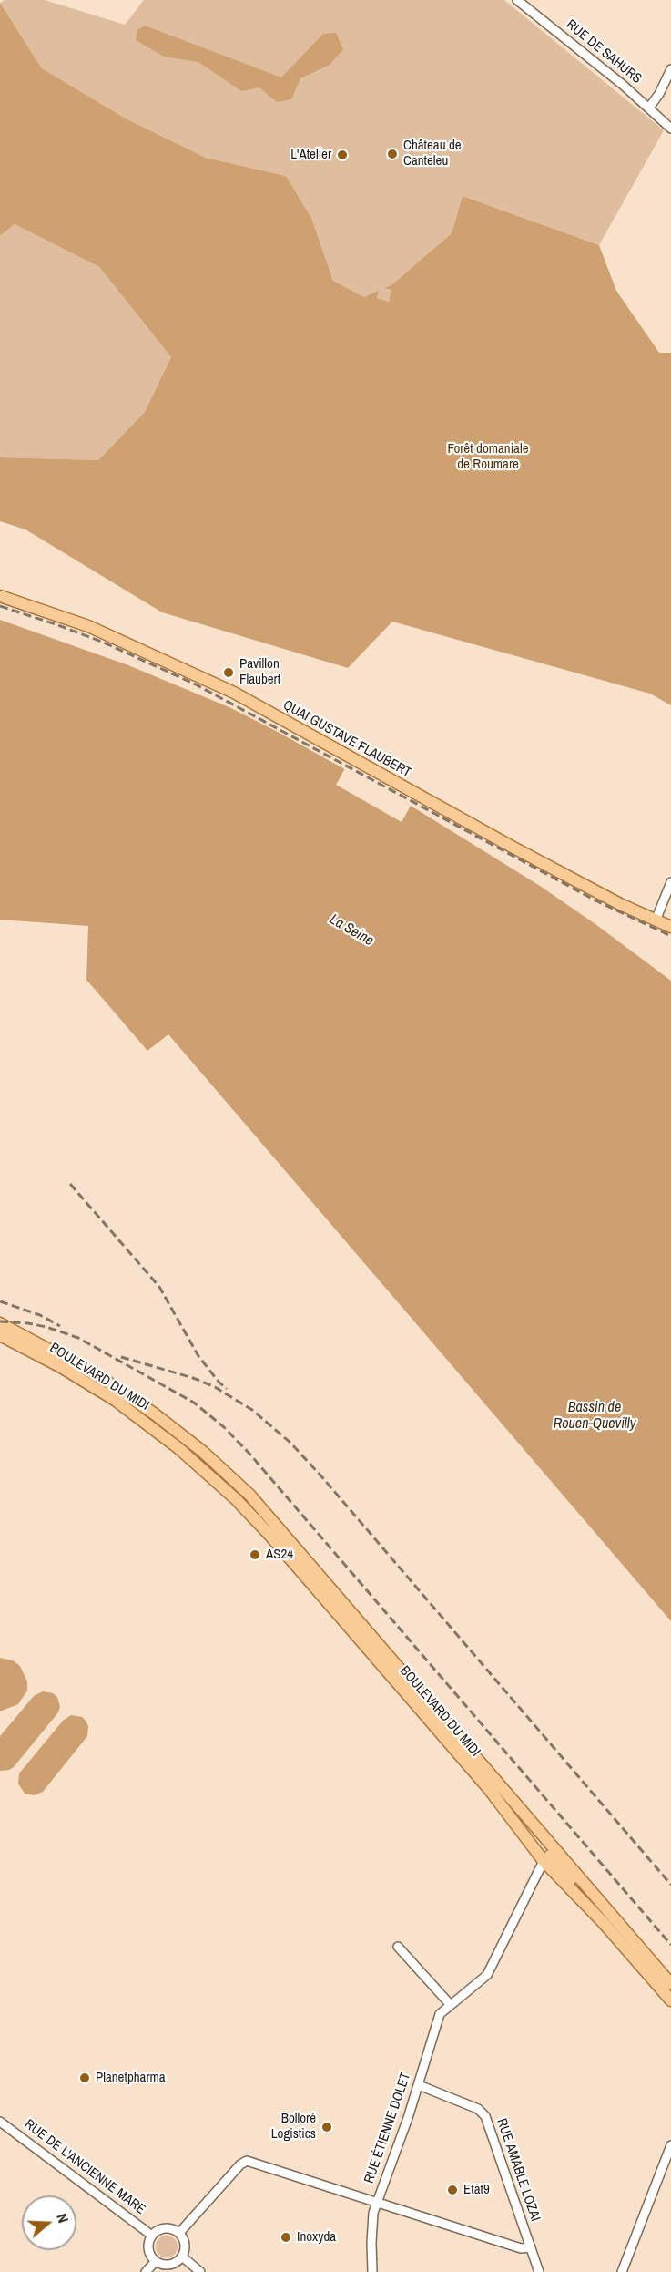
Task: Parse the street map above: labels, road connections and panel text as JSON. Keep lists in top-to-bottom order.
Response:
{
  "streets": {
    "main road": ["QUAI GUSTAVE FLAUBERT", "BOULEVARD DU MIDI"],
    "street": [
      "RUE DE SAHURS",
      "RUE ÉTIENNE DOLET",
      "RUE DE L'ANCIENNE MARE",
      "RUE AMABLE LOZAI"
    ]
  },
  "crossings": [
    ["BOULEVARD DU MIDI", "RUE ÉTIENNE DOLET"],
    ["RUE ÉTIENNE DOLET", "RUE AMABLE LOZAI"]
  ],
  "water": ["La Seine", "Bassin de Rouen-Quevilly"],
  "parks": ["Forêt domaniale de Roumare"],
  "places": [
    "Château de Canteleu",
    "L'Atelier",
    "Pavillon Flaubert",
    "AS24",
    "Planetpharma",
    "Bolloré Logistics",
    "Etat9",
    "Inoxyda"
  ],
  "north": "right"
}
